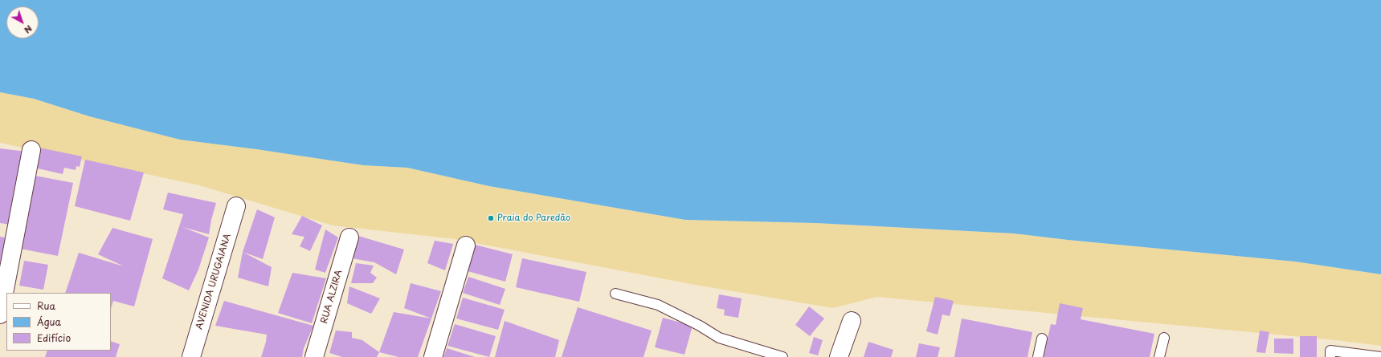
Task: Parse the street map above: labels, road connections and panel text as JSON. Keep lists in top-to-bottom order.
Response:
{
  "streets": {
    "street": ["AVENIDA URUGAIANA", "RUA ALZIRA"]
  },
  "places": ["Praia do Paredão"],
  "legend": ["Rua", "Água", "Edifício"],
  "north": "bottom right"
}
